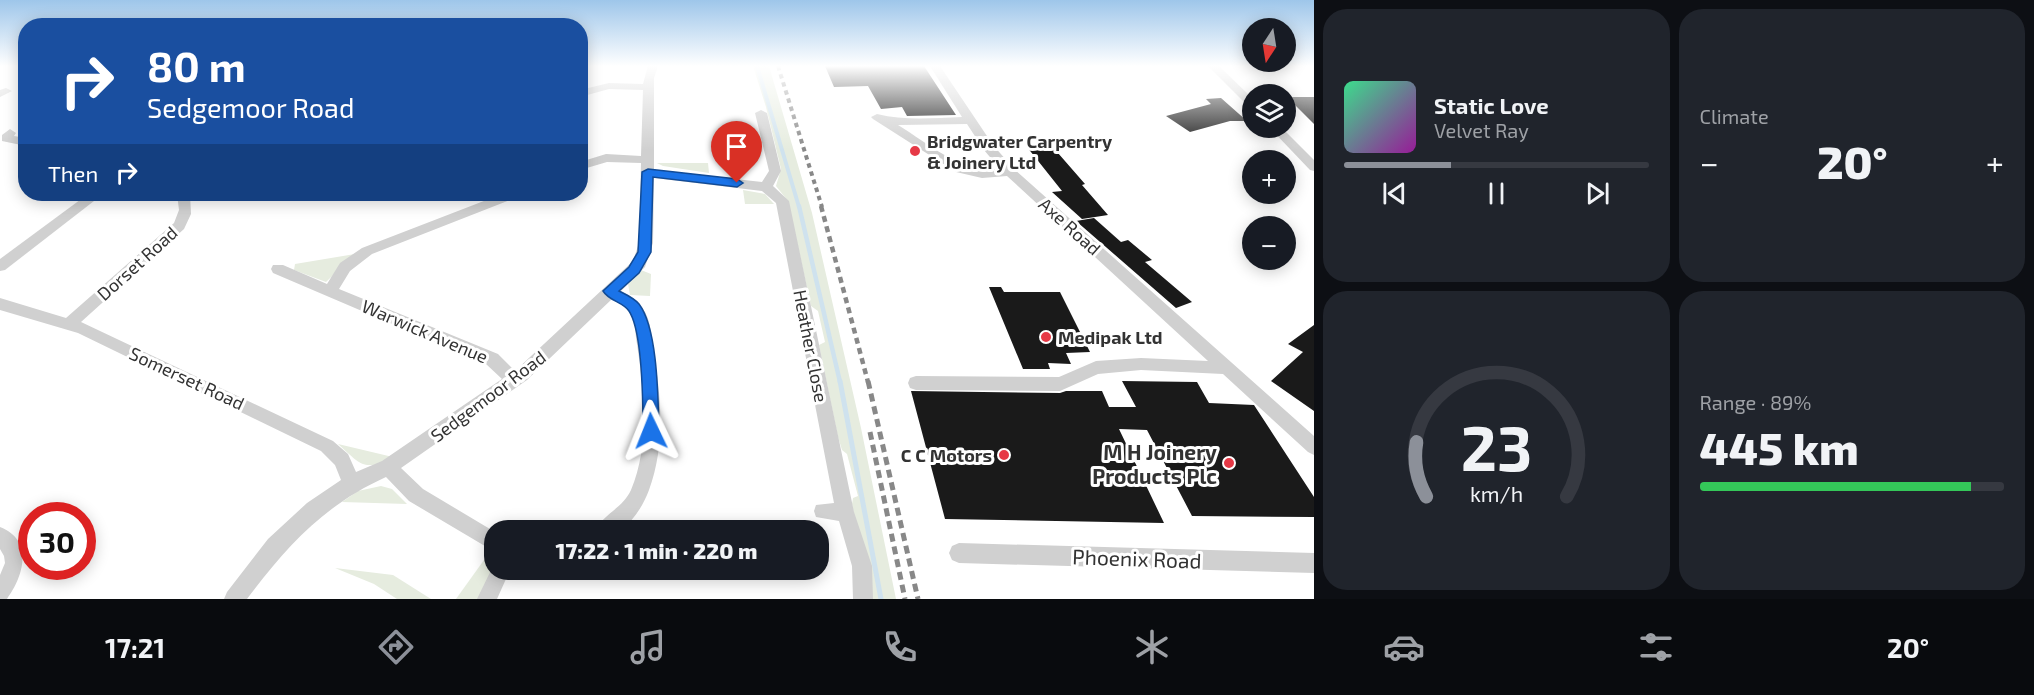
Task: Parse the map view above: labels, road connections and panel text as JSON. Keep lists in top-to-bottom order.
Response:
{
  "streets": {
    "street": [
      "Axe Road",
      "Dorset Road",
      "Warwick Avenue",
      "Heather Close",
      "Somerset Road",
      "Sedgemoor Road",
      "Phoenix Road"
    ]
  },
  "crossings": [
    ["Dorset Road", "Somerset Road"],
    ["Warwick Avenue", "Sedgemoor Road"],
    ["Somerset Road", "Sedgemoor Road"]
  ],
  "places": [
    "Bridgwater Carpentry & Joinery Ltd",
    "Medipak Ltd",
    "C C Motors",
    "M H Joinery Products Plc"
  ],
  "north": "bottom",
  "page": {
    "tile": [
      "Climate",
      ["Range · 89%", "445 km"]
    ],
    "map_buttons": ["+", "−"],
    "turn": ["80 m", "Sedgemoor Road"],
    "song": ["Static Love", "Velvet Ray"],
    "heat": ["−", "20°", "+"],
    "then": "Then",
    "limit": "30",
    "trip": "17:22 · 1 min · 220 m",
    "tabs": ["17:21", "20°"],
    "gauge": ["23", "km/h"]
  }
}
